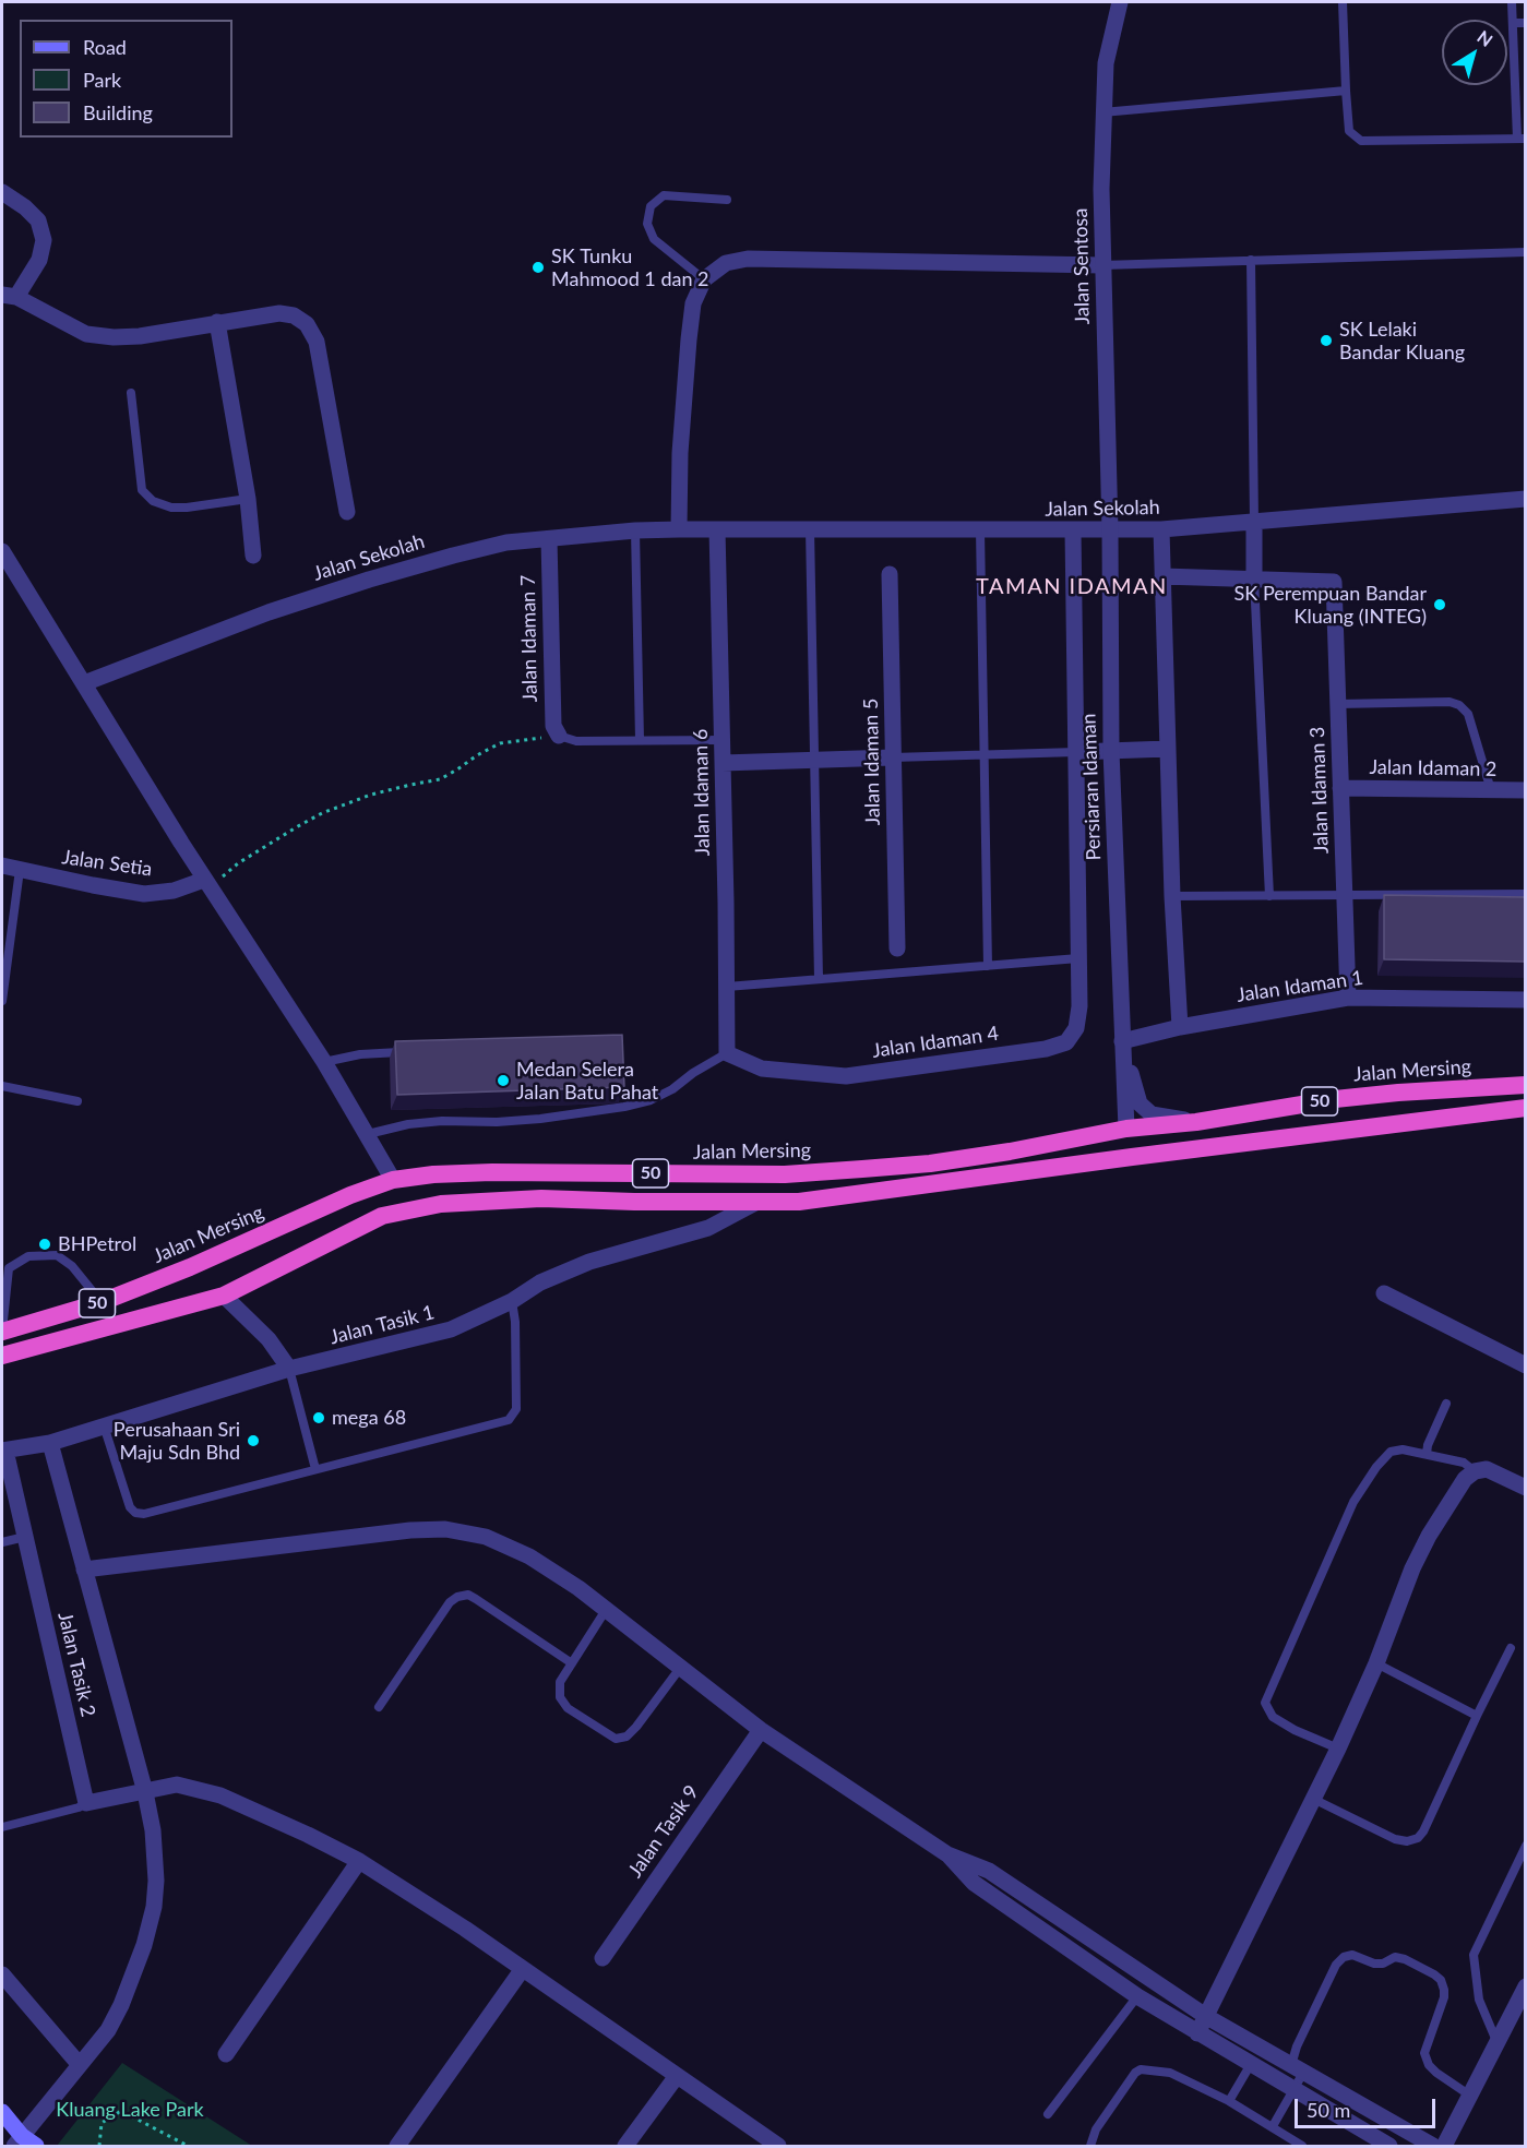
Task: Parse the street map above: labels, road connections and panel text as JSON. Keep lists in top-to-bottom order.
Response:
{
  "streets": {
    "highway": ["Jalan Mersing", "50"],
    "street": [
      "Jalan Sentosa",
      "Jalan Sekolah",
      "Jalan Idaman 7",
      "Jalan Idaman 5",
      "Jalan Idaman 2",
      "Persiaran Idaman",
      "Jalan Idaman 3",
      "Jalan Idaman 6",
      "Jalan Setia",
      "Jalan Idaman 1",
      "Jalan Idaman 4",
      "Jalan Tasik 1",
      "Jalan Tasik 2",
      "Jalan Tasik 9"
    ]
  },
  "crossings": [
    ["Jalan Sentosa", "Jalan Sekolah"],
    ["Jalan Sentosa", "Persiaran Idaman"],
    ["Jalan Sekolah", "Jalan Idaman 7"],
    ["Jalan Sekolah", "Persiaran Idaman"],
    ["Jalan Sekolah", "Jalan Idaman 6"],
    ["Jalan Sekolah", "Jalan Idaman 4"],
    ["Jalan Idaman 2", "Jalan Idaman 3"],
    ["Persiaran Idaman", "Jalan Idaman 1"],
    ["Persiaran Idaman", "Jalan Mersing"],
    ["Jalan Idaman 3", "Jalan Idaman 1"],
    ["Jalan Idaman 6", "Jalan Idaman 4"],
    ["Jalan Tasik 1", "Jalan Tasik 2"]
  ],
  "districts": ["TAMAN IDAMAN"],
  "parks": ["Kluang Lake Park"],
  "places": [
    "SK Tunku Mahmood 1 dan 2",
    "SK Lelaki Bandar Kluang",
    "SK Perempuan Bandar Kluang (INTEG)",
    "Medan Selera Jalan Batu Pahat",
    "BHPetrol",
    "mega 68",
    "Perusahaan Sri Maju Sdn Bhd"
  ],
  "legend": ["Road", "Park", "Building"],
  "scale_bar": "50 m",
  "north": "top right"
}
